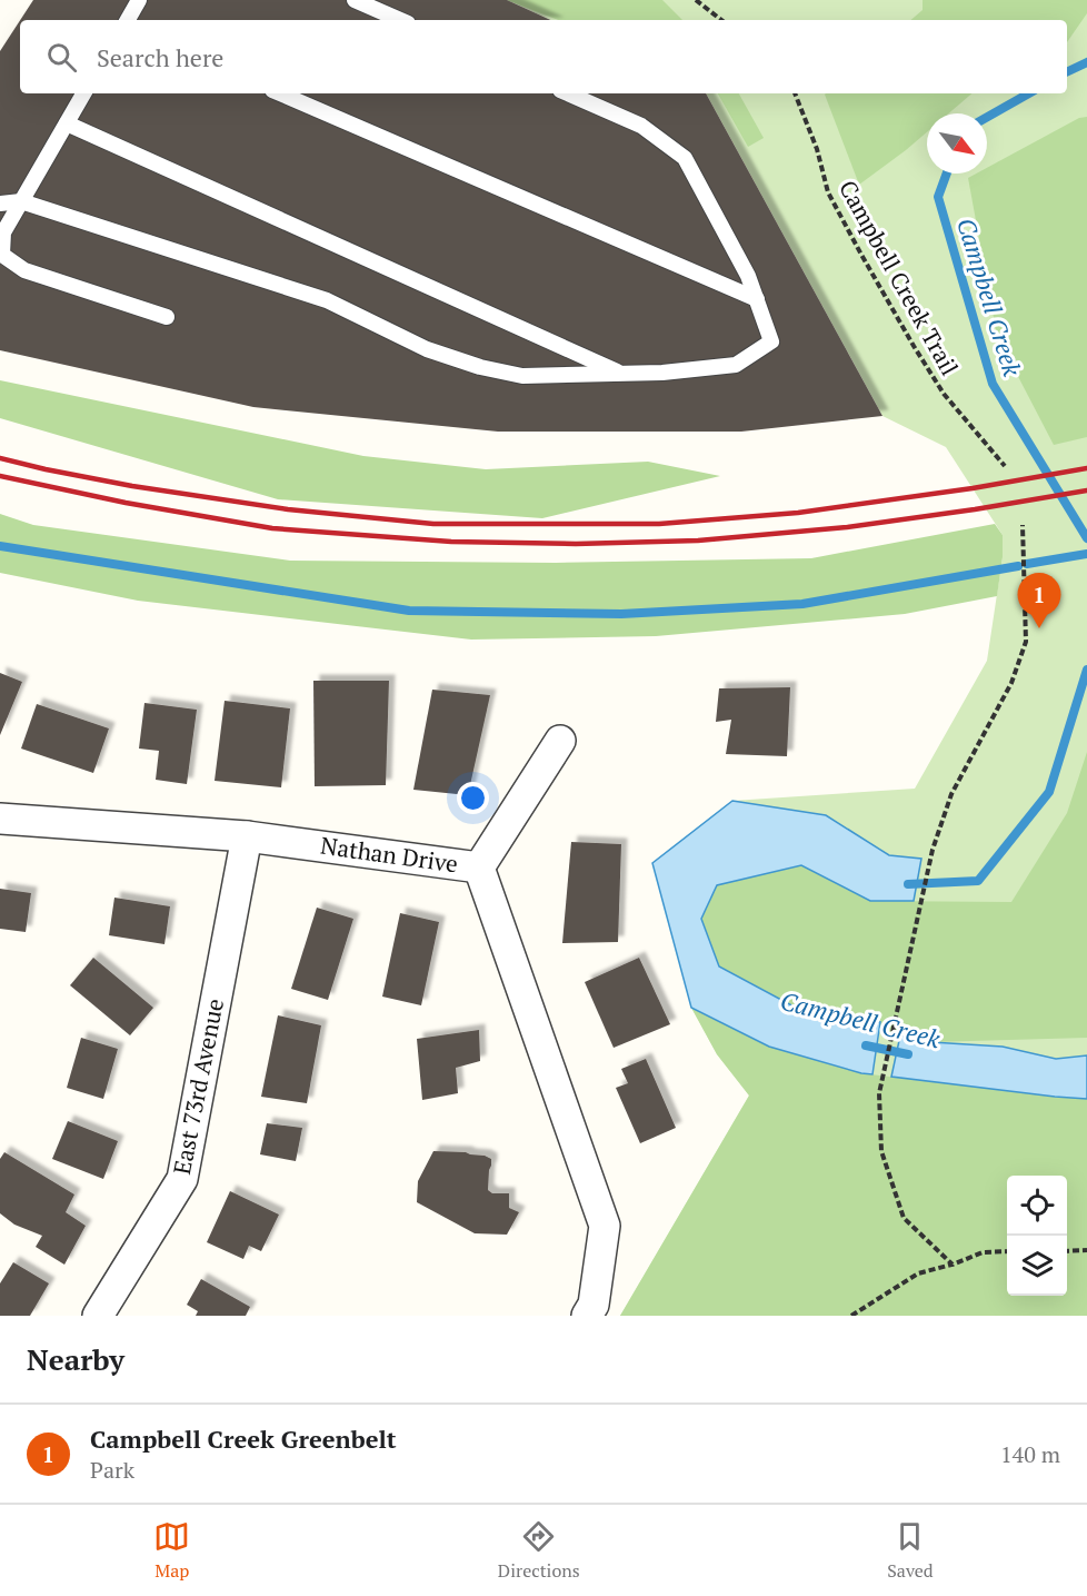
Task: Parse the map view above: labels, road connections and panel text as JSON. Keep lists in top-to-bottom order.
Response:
{
  "streets": {
    "street": ["Nathan Drive", "East 73rd Avenue"],
    "path": ["Campbell Creek Trail"]
  },
  "crossings": [
    ["Nathan Drive", "East 73rd Avenue"]
  ],
  "water": ["Campbell Creek"],
  "north": "bottom right",
  "page": {
    "search": "Search here",
    "pins": "1",
    "heading": "Nearby",
    "list": [
      {
        "mark": "1",
        "name": "Campbell Creek Greenbelt",
        "note": "Park",
        "value": "140 m"
      }
    ],
    "nav": ["Map", "Directions", "Saved"]
  }
}
